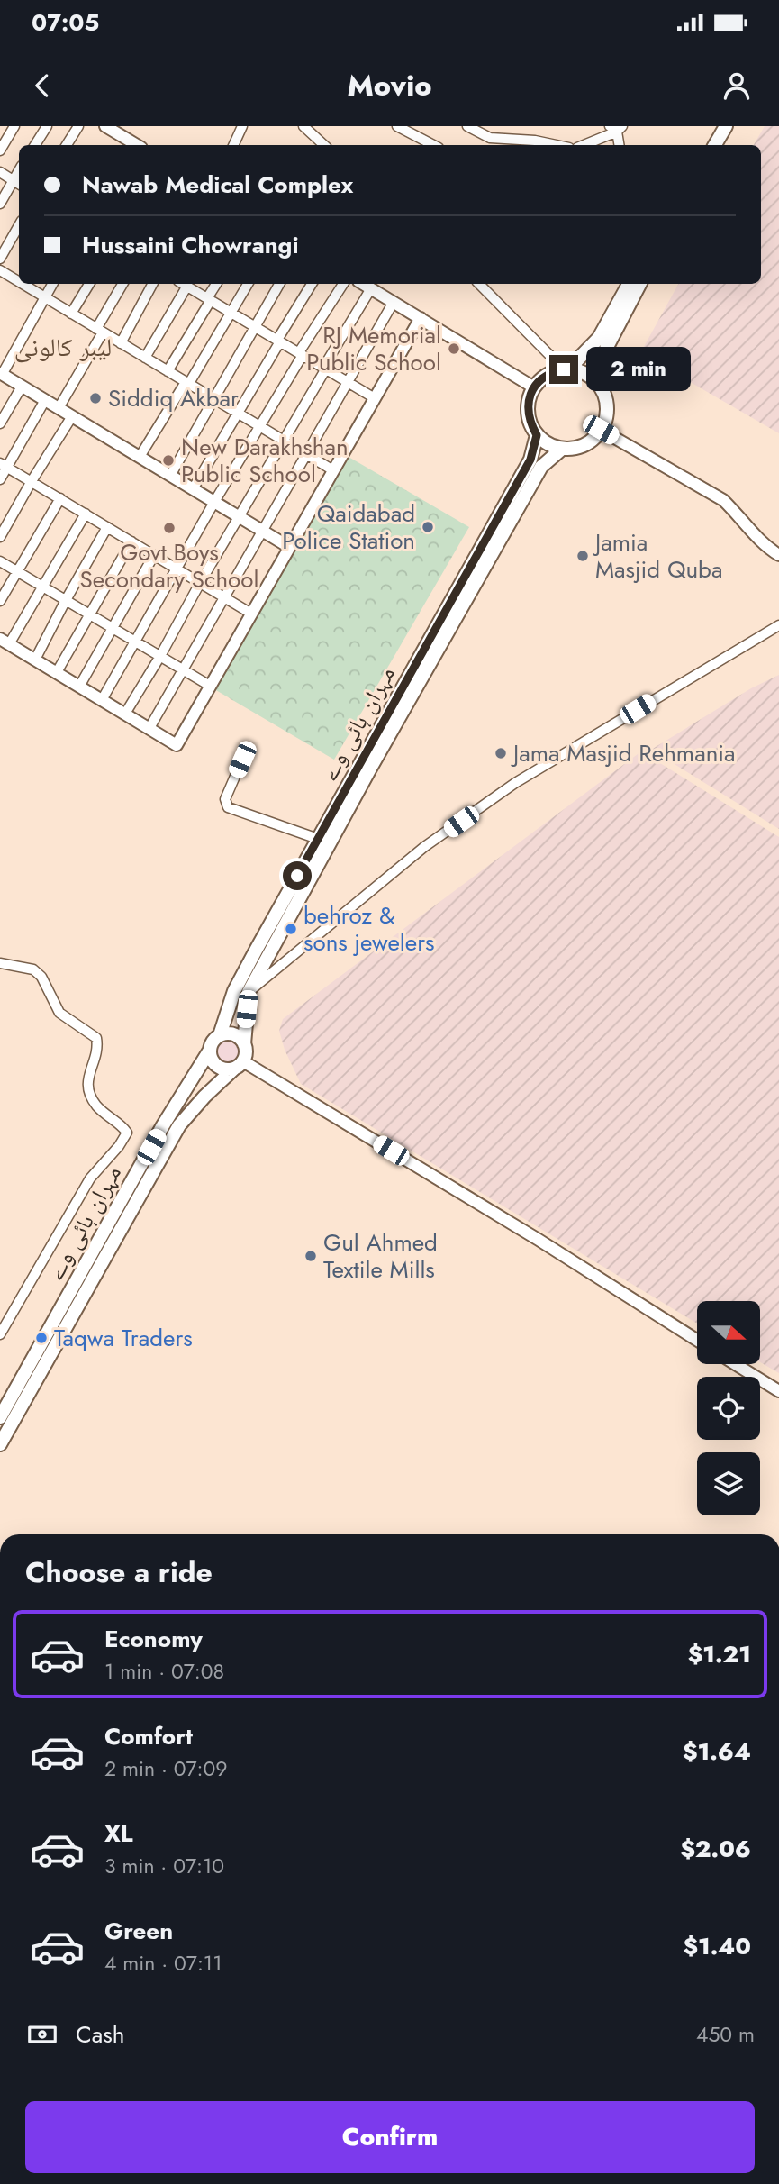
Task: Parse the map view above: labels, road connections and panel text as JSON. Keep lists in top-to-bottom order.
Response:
{
  "streets": {
    "main road": ["مہران ہائی وے"]
  },
  "districts": ["لیبر کالونی"],
  "places": [
    "RJ Memorial Public School",
    "Siddiq Akbar",
    "New Darakhshan Public School",
    "Qaidabad Police Station",
    "Govt Boys Secondary School",
    "Jamia Masjid Quba",
    "Jama Masjid Rehmania",
    "behroz & sons jewelers",
    "Gul Ahmed Textile Mills",
    "Taqwa Traders"
  ],
  "north": "right",
  "page": {
    "status": "07:05",
    "header": "Movio",
    "banner": ["Nawab Medical Complex", "Hussaini Chowrangi"],
    "bubble": "2 min",
    "heading": "Choose a ride",
    "list": [
      {
        "name": "Economy",
        "note": "1 min · 07:08",
        "value": "$1.21"
      },
      {
        "name": "Comfort",
        "note": "2 min · 07:09",
        "value": "$1.64"
      },
      {
        "name": "XL",
        "note": "3 min · 07:10",
        "value": "$2.06"
      },
      {
        "name": "Green",
        "note": "4 min · 07:11",
        "value": "$1.40"
      }
    ],
    "pay": ["Cash", "450 m"],
    "buttons": "Confirm"
  }
}
